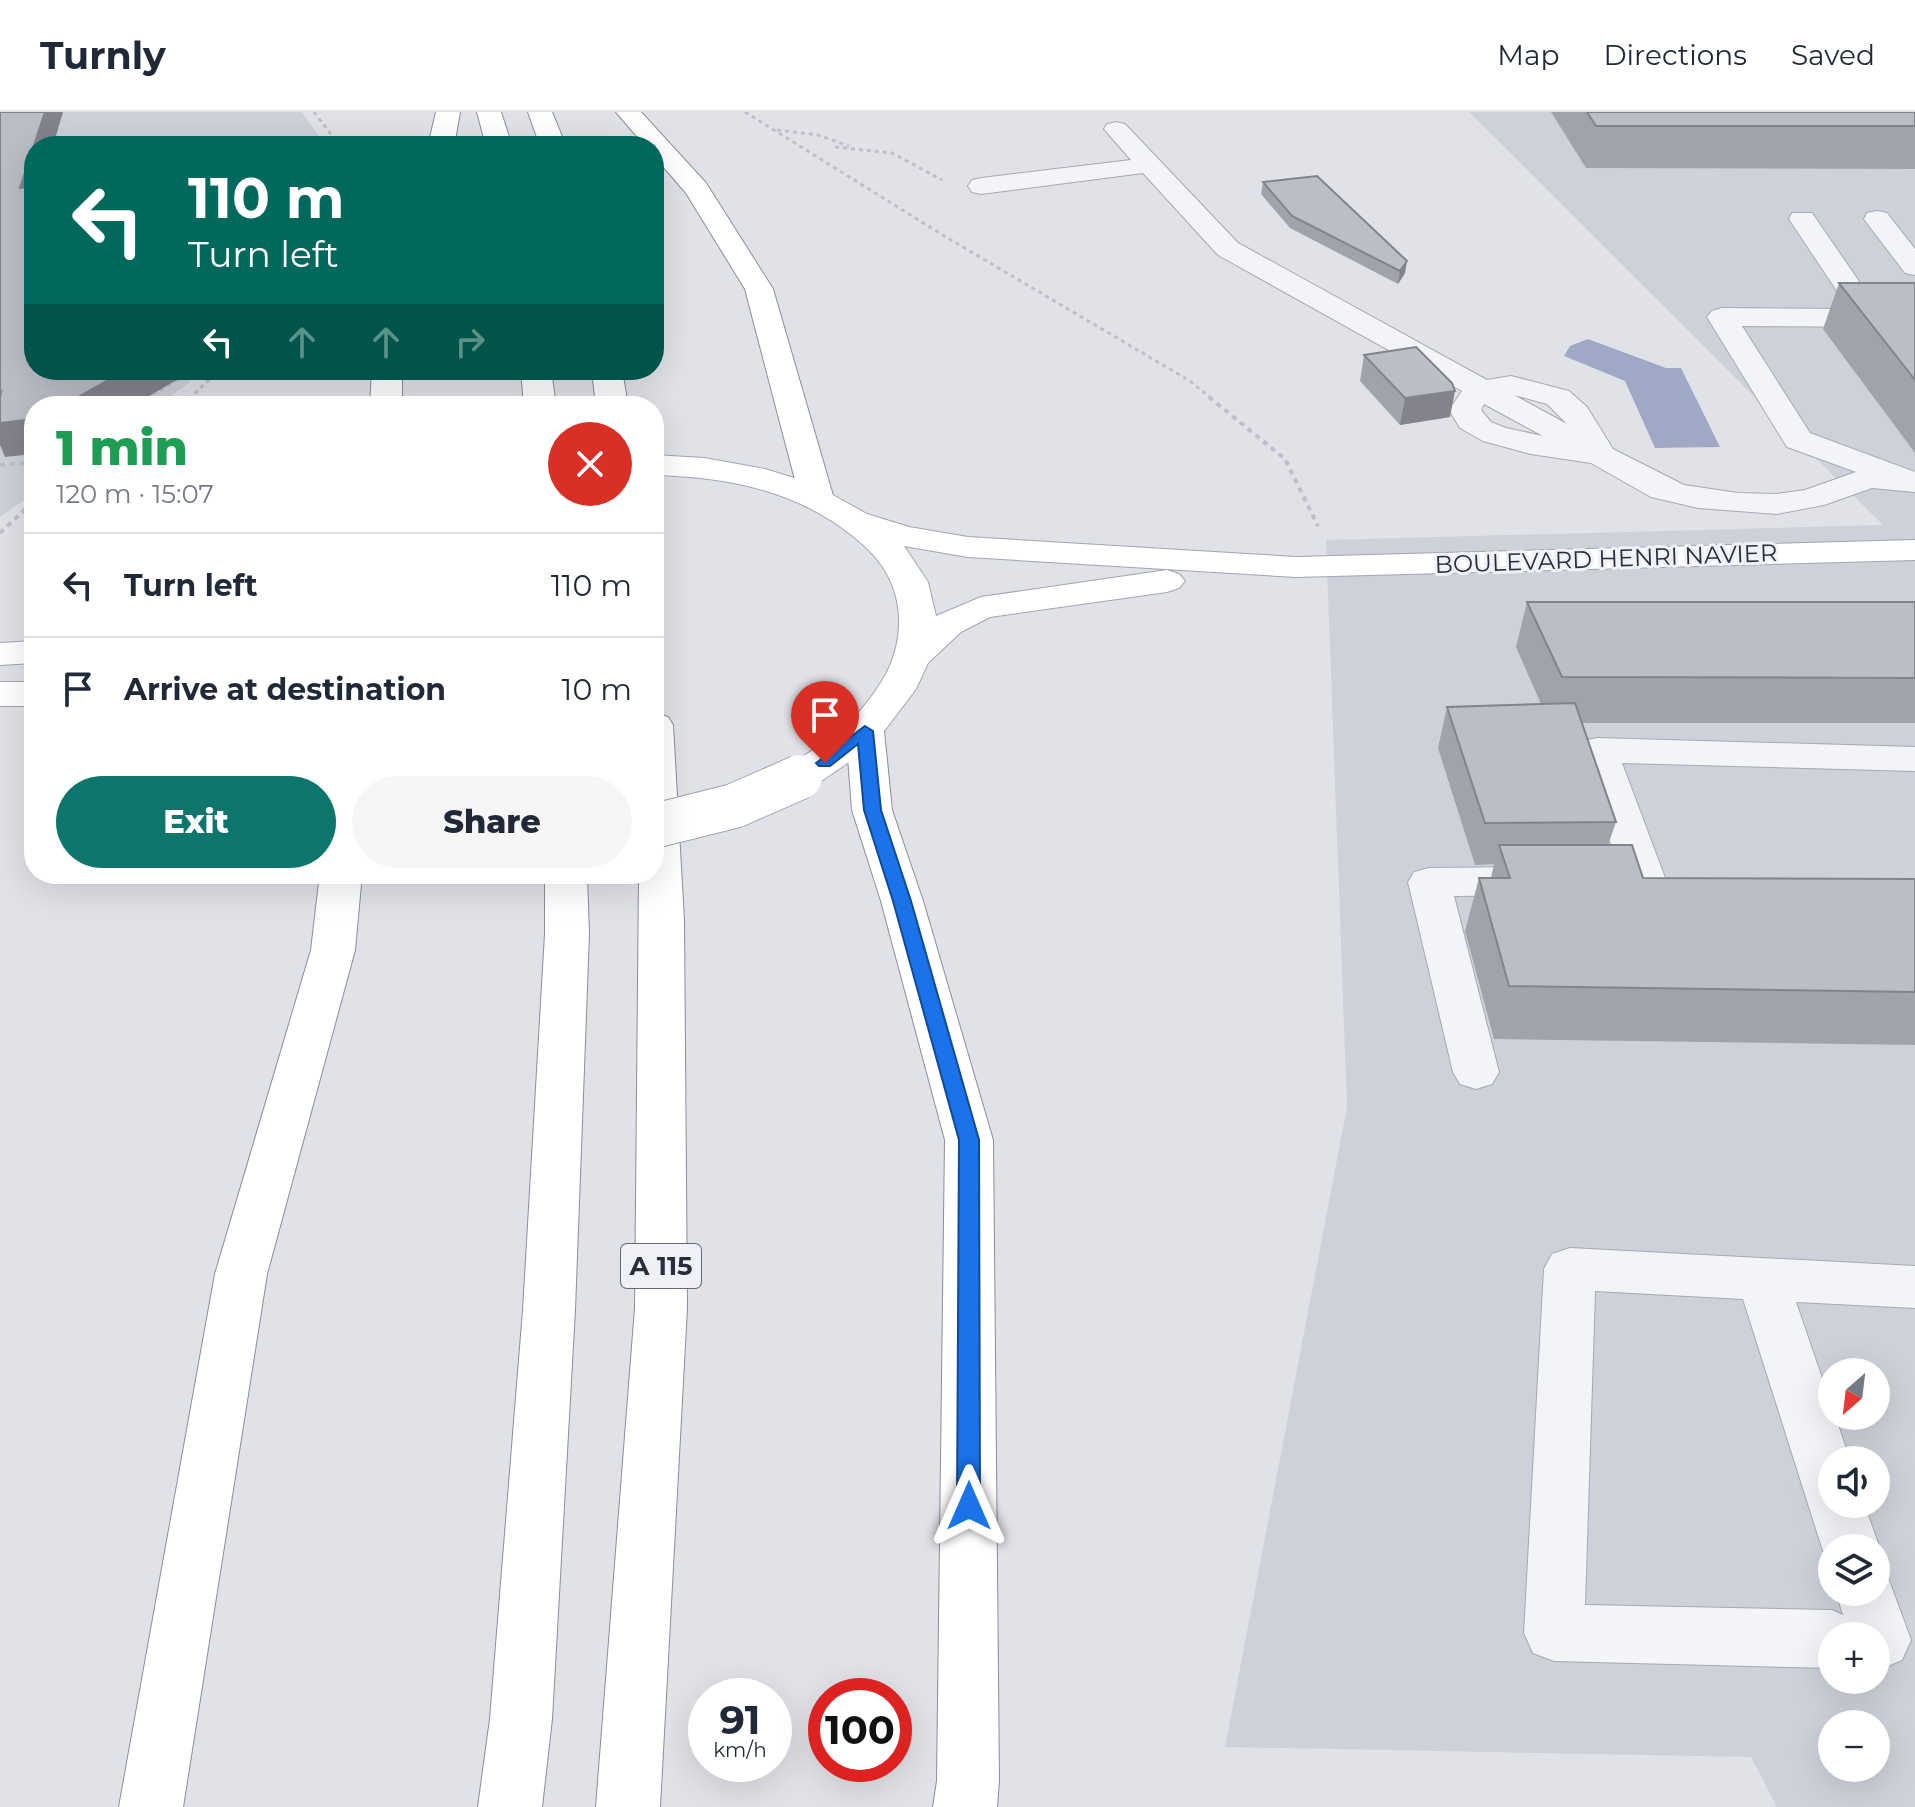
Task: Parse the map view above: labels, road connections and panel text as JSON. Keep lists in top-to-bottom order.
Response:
{
  "streets": {
    "main road": ["BOULEVARD HENRI NAVIER", "A 115"]
  },
  "north": "bottom left",
  "page": {
    "header": "Turnly",
    "nav": ["Map", "Directions", "Saved"],
    "turn": ["110 m", "Turn left"],
    "heading": ["1 min", "120 m · 15:07"],
    "list": [
      {
        "name": "Turn left",
        "value": "110 m"
      },
      {
        "name": "Arrive at destination",
        "value": "10 m"
      }
    ],
    "buttons": ["Exit", "Share"],
    "map_buttons": ["+", "−"],
    "speed": "91 km/h",
    "limit": "100"
  }
}
